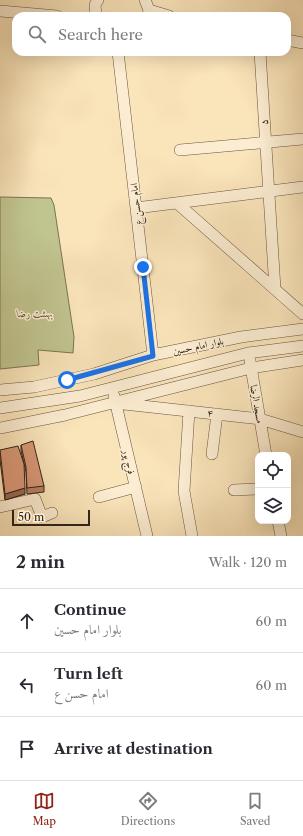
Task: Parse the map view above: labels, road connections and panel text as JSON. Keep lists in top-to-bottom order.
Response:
{
  "streets": {
    "street": [
      "۵",
      "امام حسن ع",
      "بلوار امام حسین",
      "مسجد الرضا",
      "۴",
      "فرج پور"
    ]
  },
  "crossings": [
    ["امام حسن ع", "بلوار امام حسین"],
    ["بلوار امام حسین", "مسجد الرضا"],
    ["بلوار امام حسین", "فرج پور"],
    ["مسجد الرضا", "۴"],
    ["۴", "فرج پور"]
  ],
  "parks": ["بهشت رضا"],
  "scale_bar": "50 m",
  "page": {
    "search": "Search here",
    "scale": "50 m",
    "heading": ["2 min", "Walk · 120 m"],
    "list": [
      ["Continue", "بلوار امام حسین", "60 m"],
      ["Turn left", "امام حسن ع", "60 m"],
      "Arrive at destination"
    ],
    "nav": ["Map", "Directions", "Saved"]
  }
}
